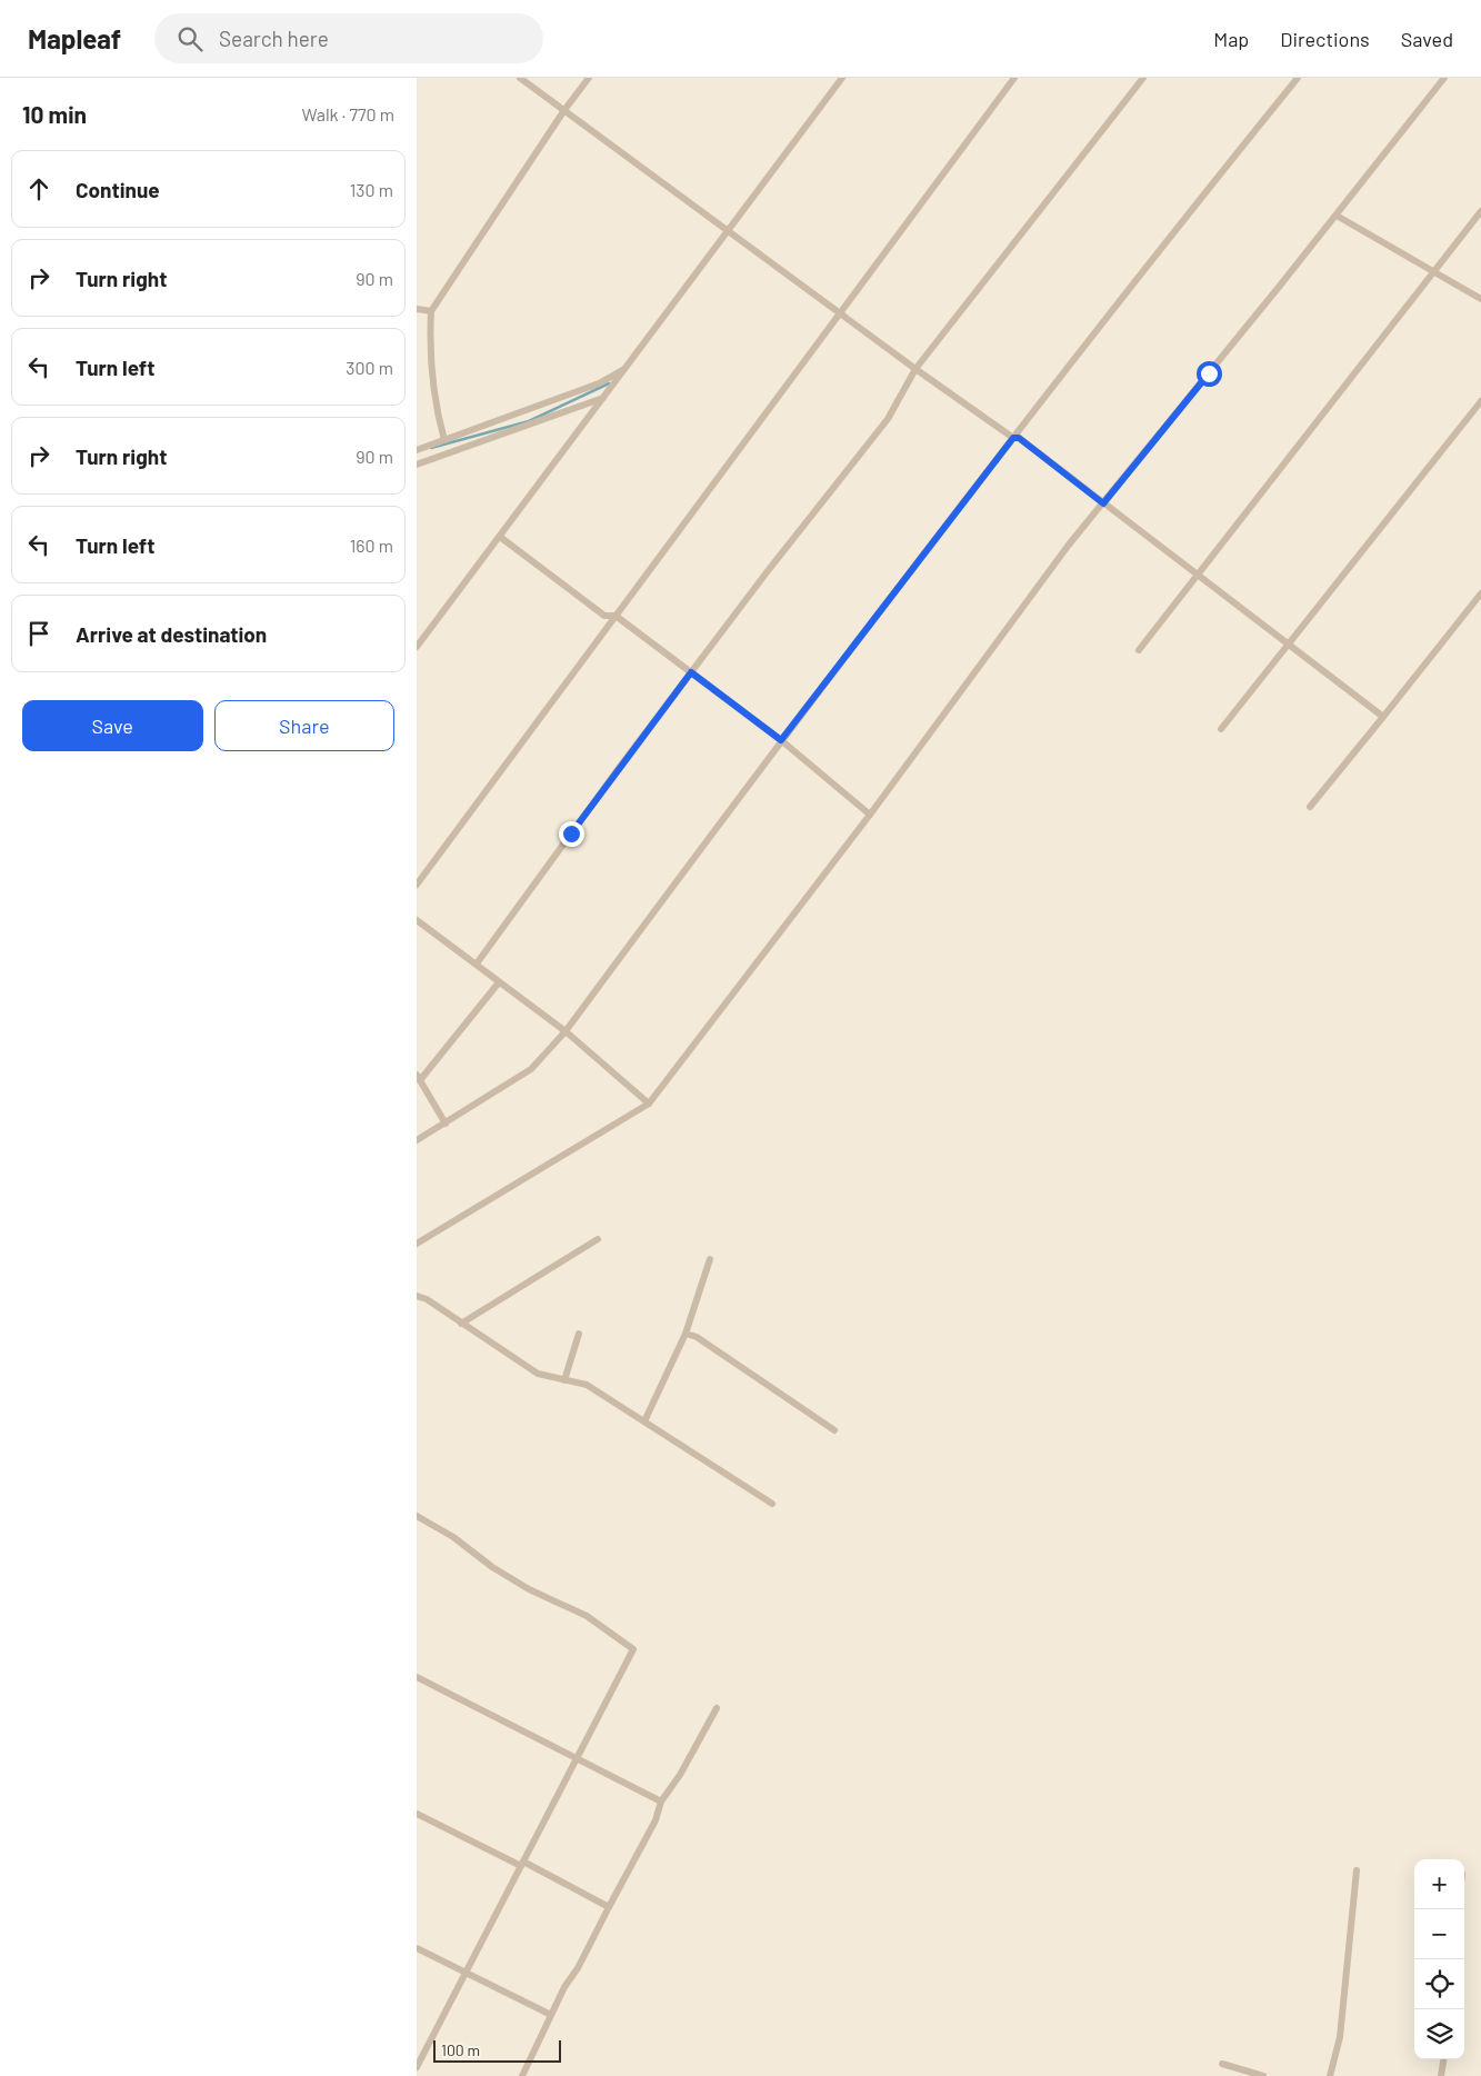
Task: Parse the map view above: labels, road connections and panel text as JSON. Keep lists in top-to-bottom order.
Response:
{
  "scale_bar": "100 m",
  "page": {
    "header": "Mapleaf",
    "search": "Search here",
    "nav": ["Map", "Directions", "Saved"],
    "heading": ["10 min", "Walk · 770 m"],
    "list": [
      ["Continue", "130 m"],
      ["Turn right", "90 m"],
      ["Turn left", "300 m"],
      ["Turn right", "90 m"],
      ["Turn left", "160 m"],
      "Arrive at destination"
    ],
    "buttons": ["Save", "Share"],
    "map_buttons": ["+", "−"],
    "scale": "100 m"
  }
}
